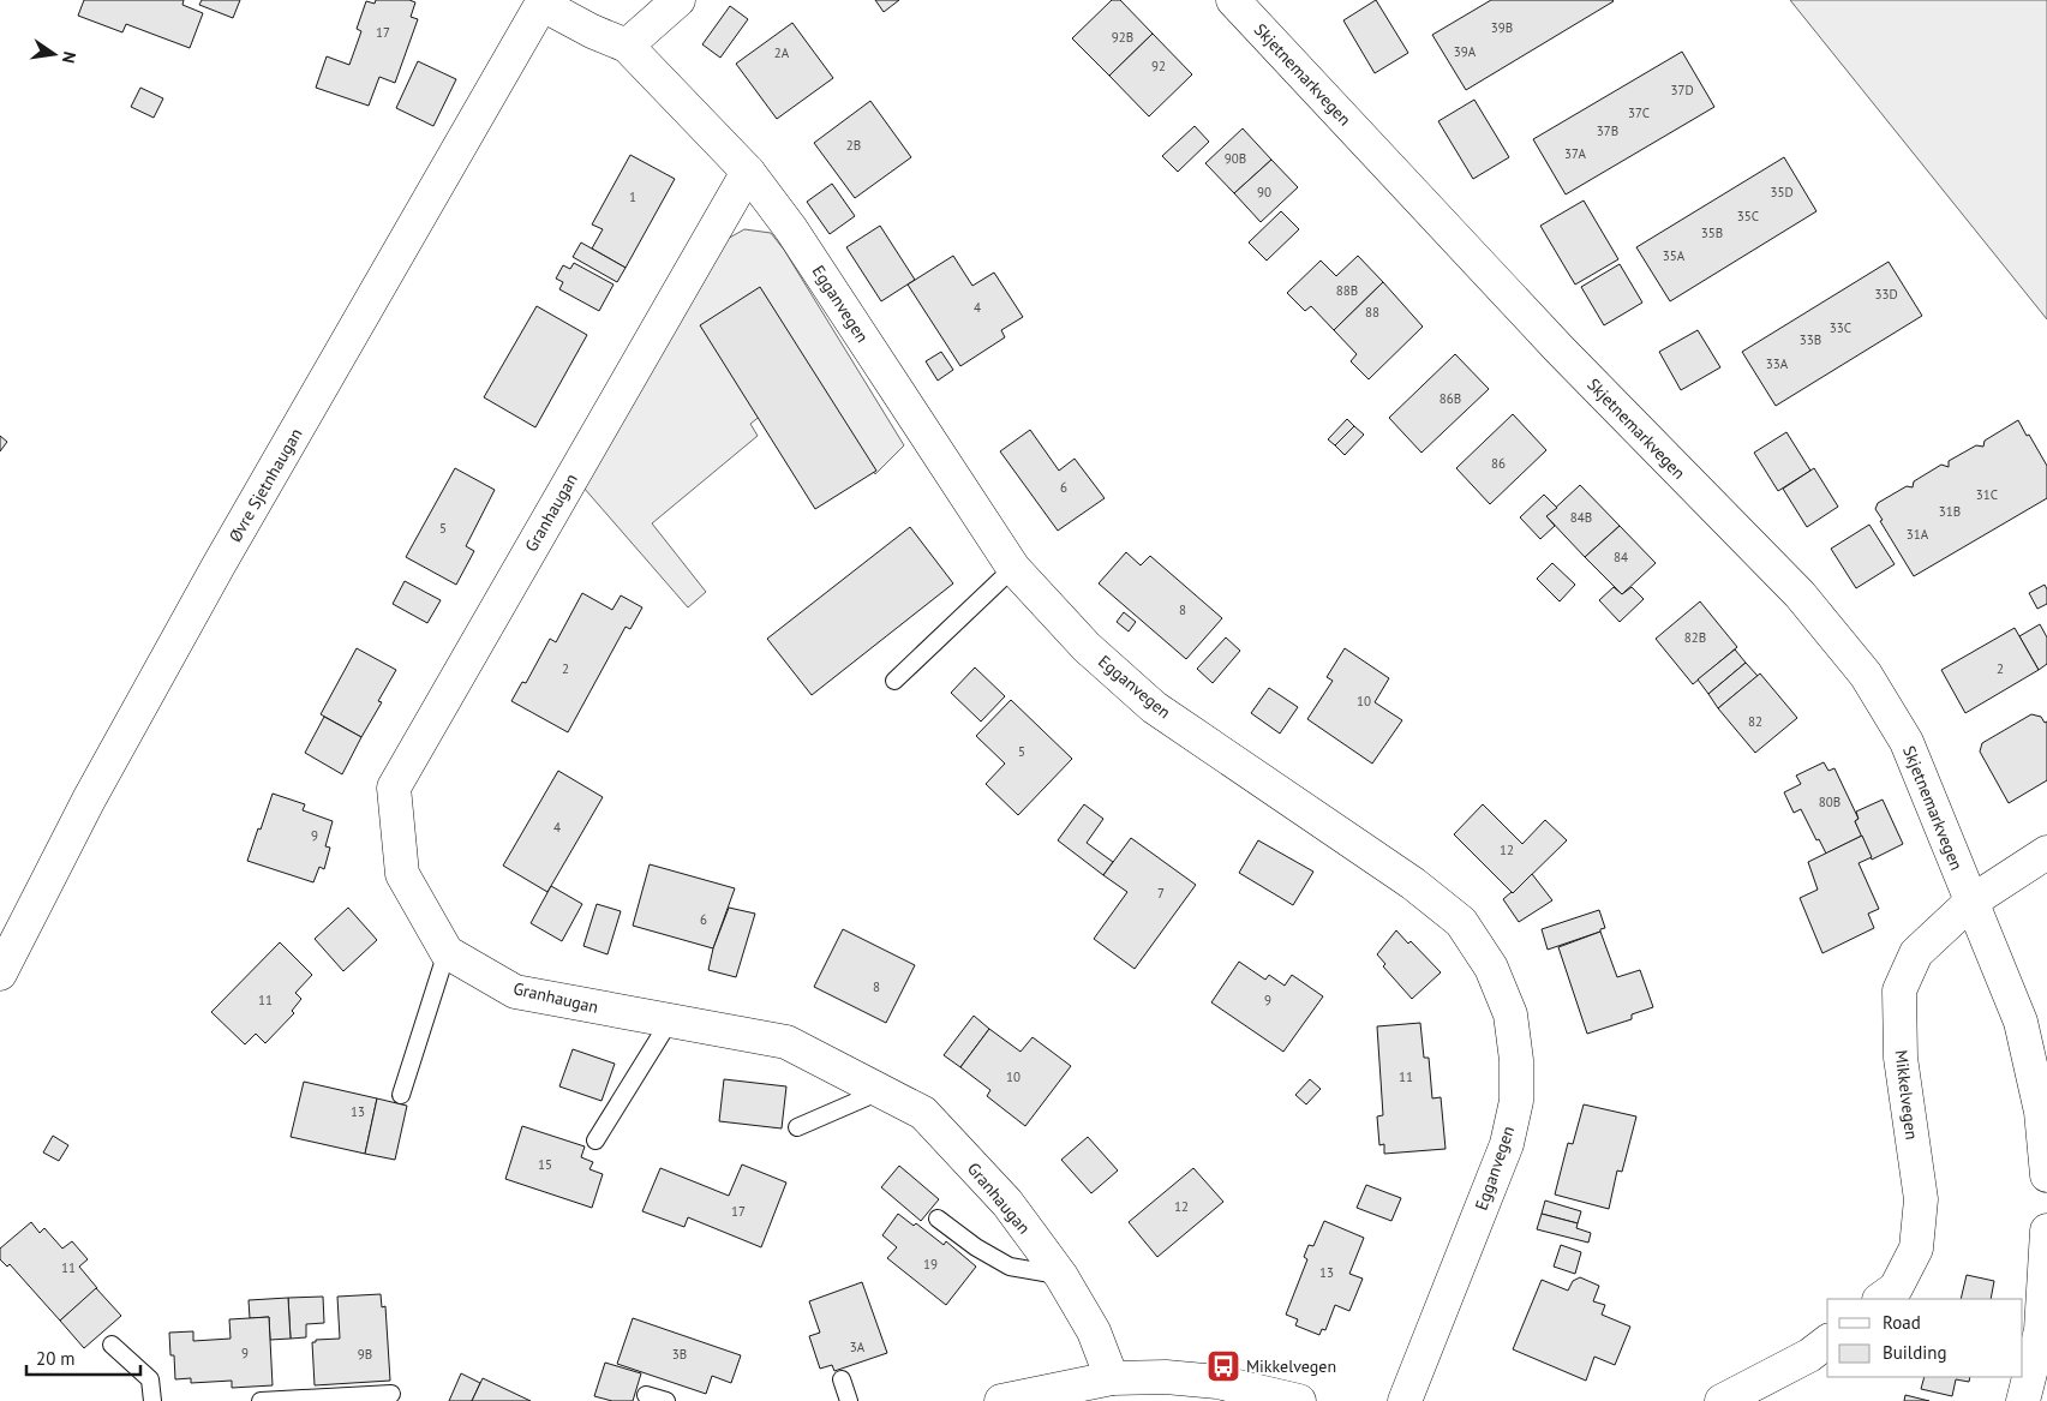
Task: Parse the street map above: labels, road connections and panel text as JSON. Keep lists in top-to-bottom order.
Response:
{
  "streets": {
    "street": [
      "Skjetnemarkvegen",
      "Egganvegen",
      "Øvre Sjetnhaugan",
      "Granhaugan",
      "Mikkelvegen"
    ]
  },
  "crossings": [
    ["Skjetnemarkvegen", "Mikkelvegen"],
    ["Egganvegen", "Øvre Sjetnhaugan"],
    ["Egganvegen", "Granhaugan"]
  ],
  "places": {
    "bus stop": ["Mikkelvegen"]
  },
  "house_numbers": [
    "39B",
    "17",
    "92B",
    "39A",
    "2A",
    "92",
    "37D",
    "37C",
    "37B",
    "2B",
    "37A",
    "90B",
    "90",
    "35D",
    "1",
    "35C",
    "35B",
    "35A",
    "88B",
    "33D",
    "4",
    "88",
    "33C",
    "33B",
    "33A",
    "86B",
    "86",
    "6",
    "31C",
    "31B",
    "84B",
    "5",
    "31A",
    "84",
    "8",
    "82B",
    "2",
    "2",
    "10",
    "82",
    "5",
    "80B",
    "4",
    "9",
    "12",
    "7",
    "6",
    "8",
    "11",
    "9",
    "10",
    "11",
    "13",
    "15",
    "12",
    "17",
    "19",
    "11",
    "13",
    "3A",
    "9",
    "9B",
    "3B"
  ],
  "legend": ["Road", "Building"],
  "scale_bar": "20 m",
  "north": "right"
}
